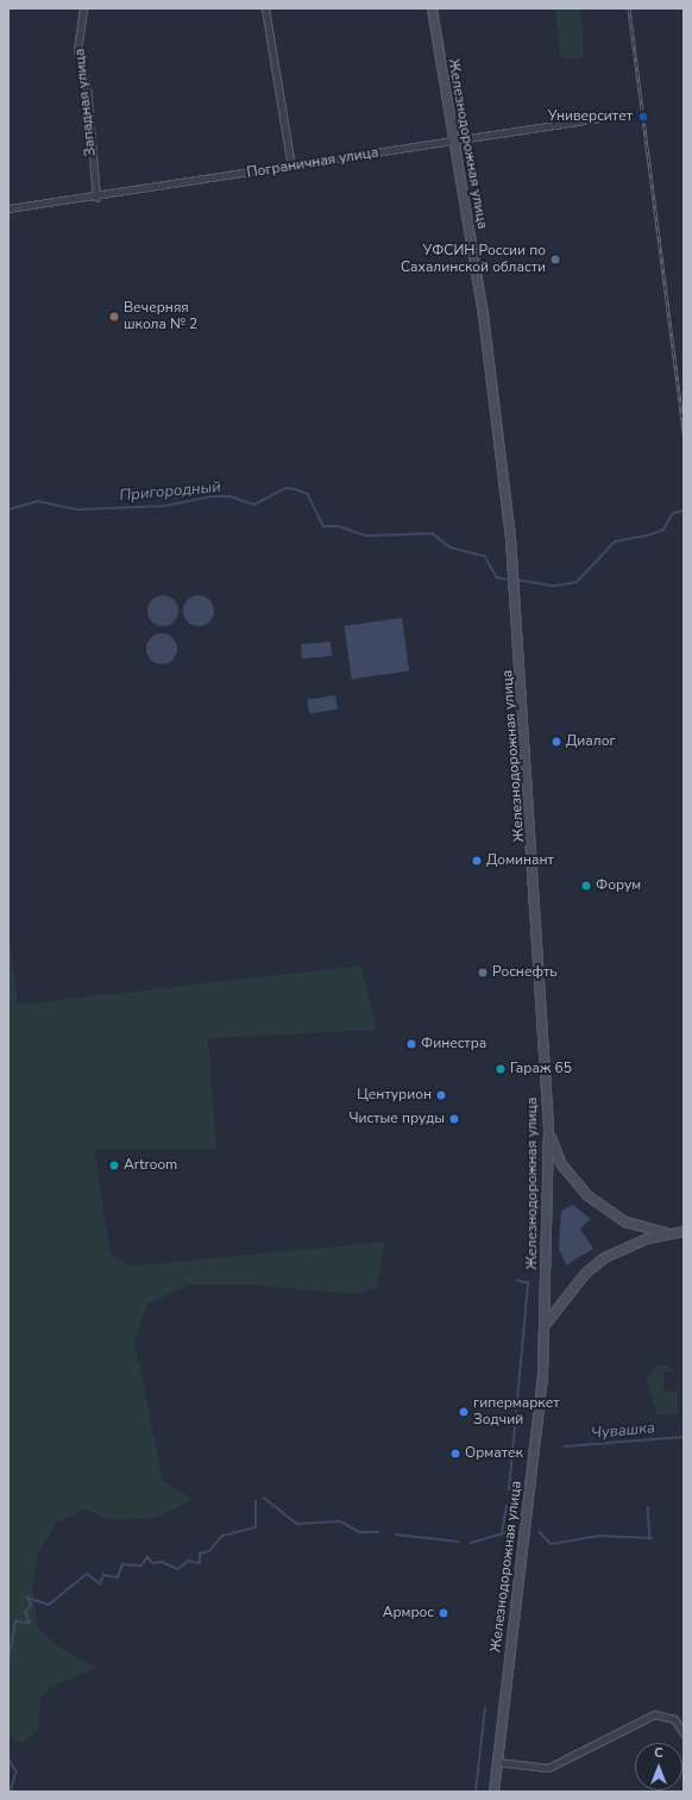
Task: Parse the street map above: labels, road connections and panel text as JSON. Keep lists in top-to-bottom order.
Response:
{
  "streets": {
    "main road": ["Железнодорожная улица"],
    "street": ["Западная улица", "Пограничная улица"]
  },
  "crossings": [
    ["Западная улица", "Пограничная улица"],
    ["Железнодорожная улица", "Пограничная улица"]
  ],
  "water": ["Пригородный", "Чувашка"],
  "places": [
    "Университет",
    "УФСИН России по Сахалинской области",
    "Вечерняя школа № 2",
    "Диалог",
    "Доминант",
    "Форум",
    "Роснефть",
    "Финестра",
    "Гараж 65",
    "Центурион",
    "Чистые пруды",
    "Artroom",
    "гипермаркет Зодчий",
    "Орматек",
    "Армрос"
  ],
  "north": "top"
}
